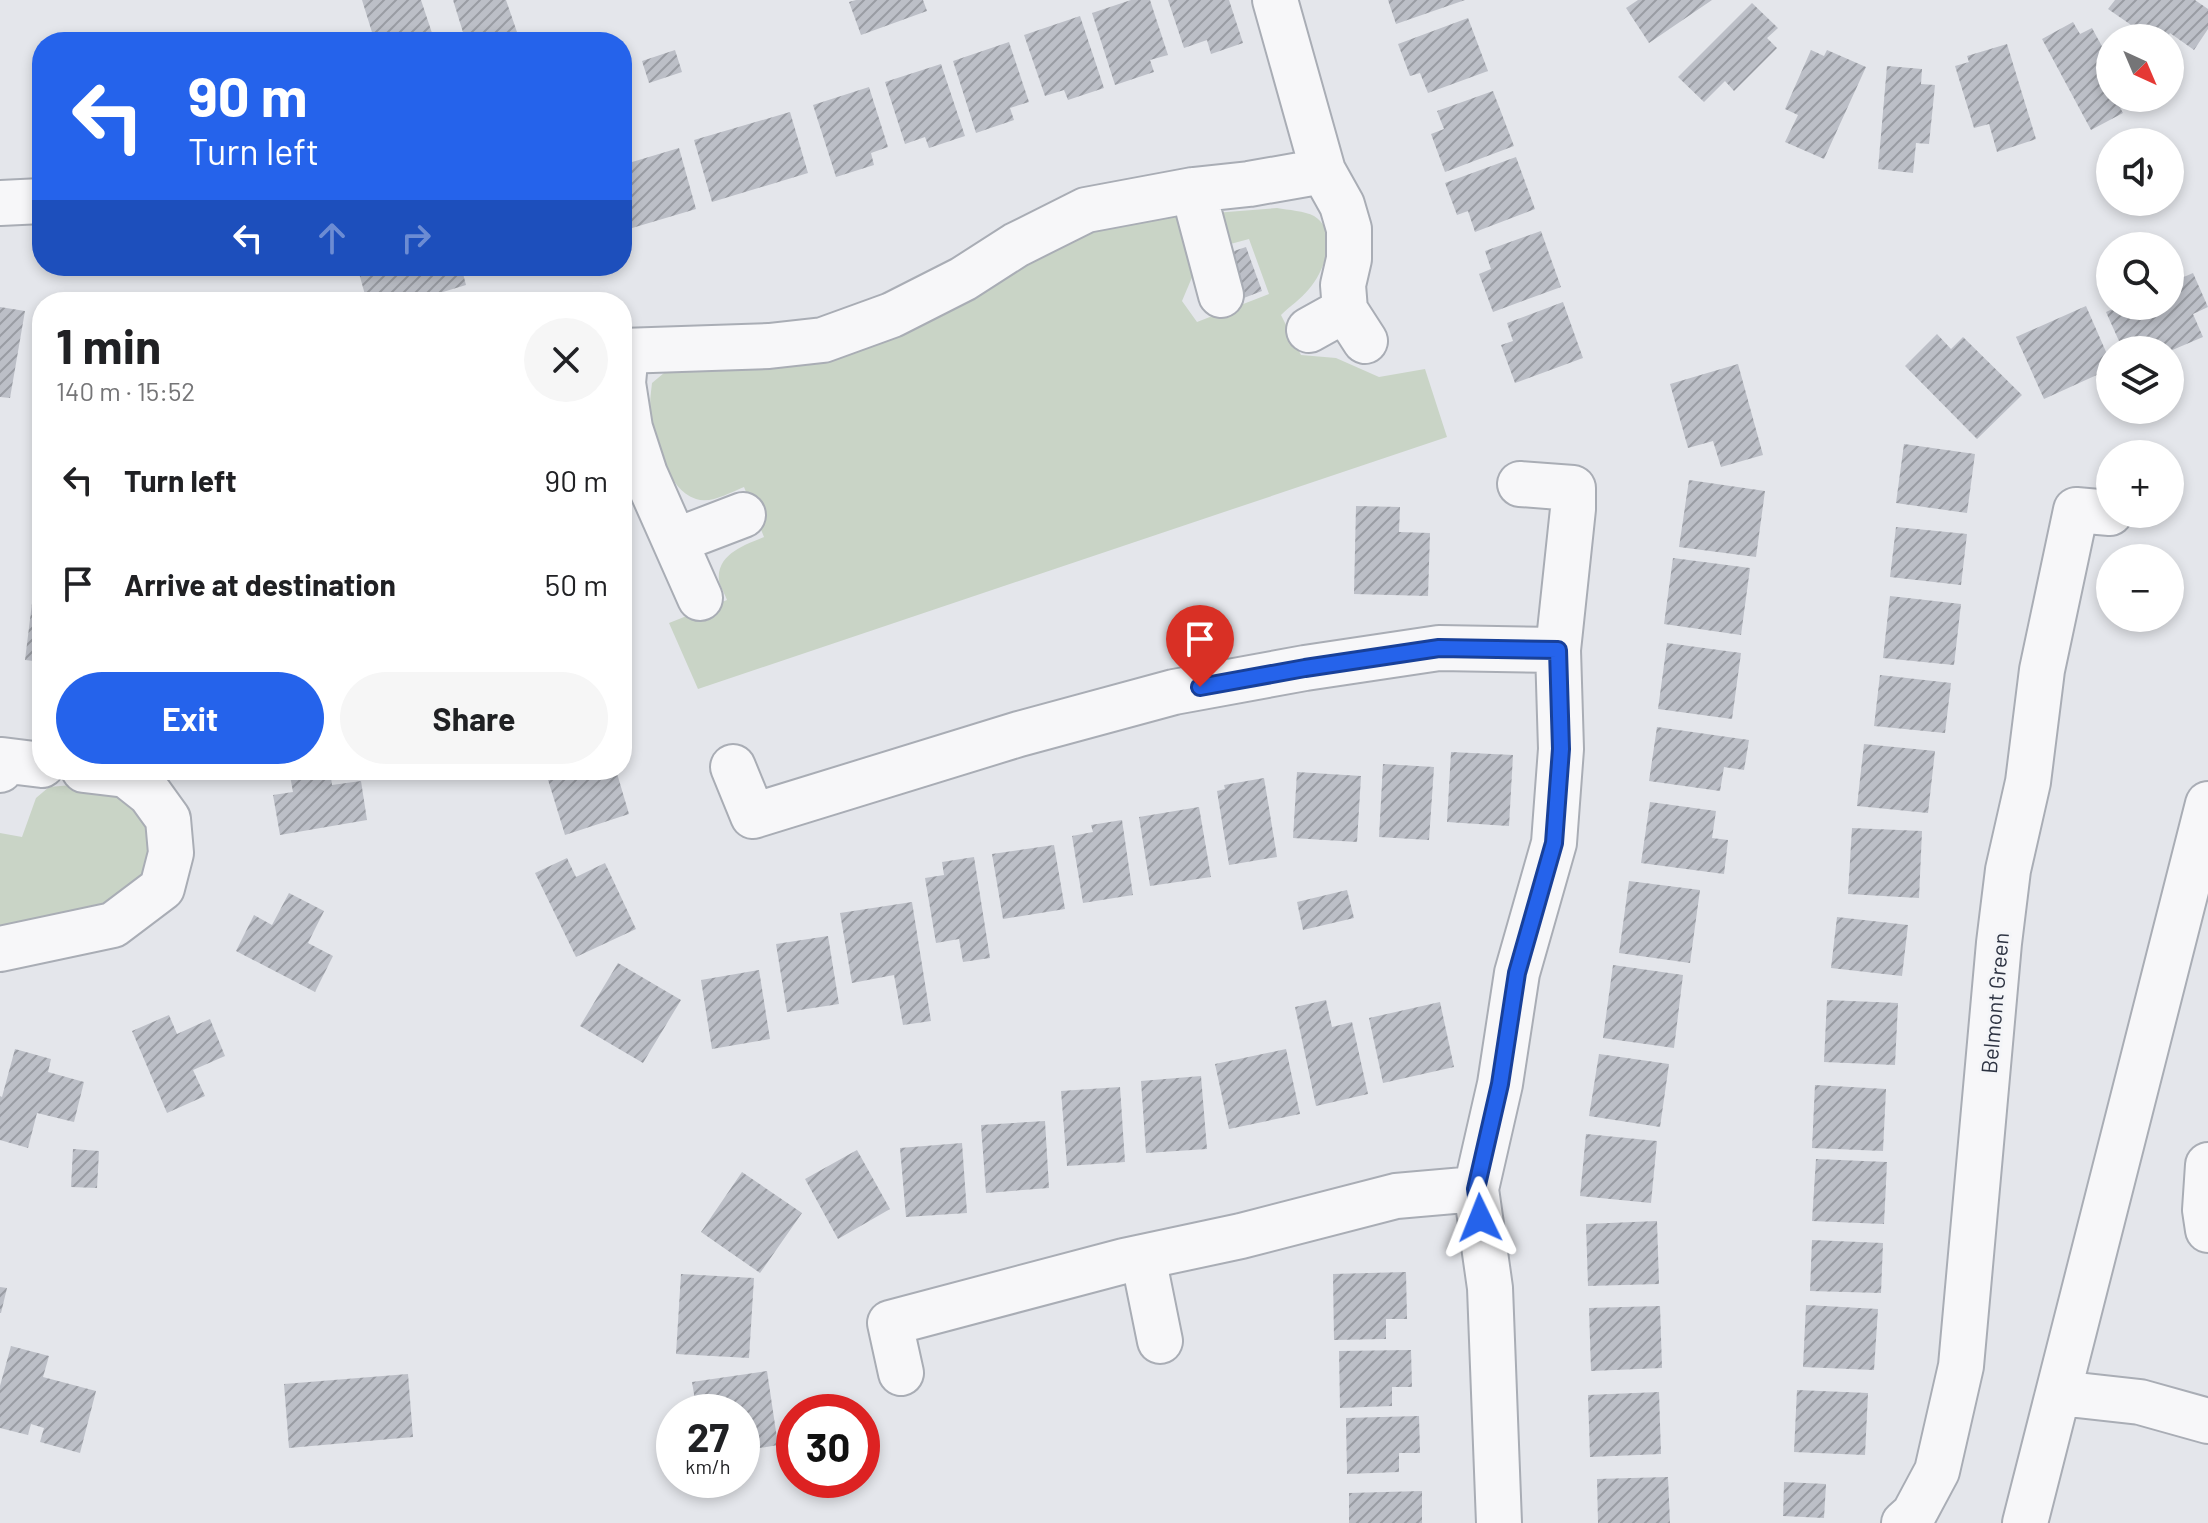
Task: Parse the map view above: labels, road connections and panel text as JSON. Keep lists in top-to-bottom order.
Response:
{
  "streets": {
    "street": ["Belmont Green"]
  },
  "north": "bottom right",
  "page": {
    "map_buttons": ["+", "−"],
    "turn": ["90 m", "Turn left"],
    "heading": ["1 min", "140 m · 15:52"],
    "list": [
      {
        "name": "Turn left",
        "value": "90 m"
      },
      {
        "name": "Arrive at destination",
        "value": "50 m"
      }
    ],
    "buttons": ["Exit", "Share"],
    "speed": "27 km/h",
    "limit": "30"
  }
}
